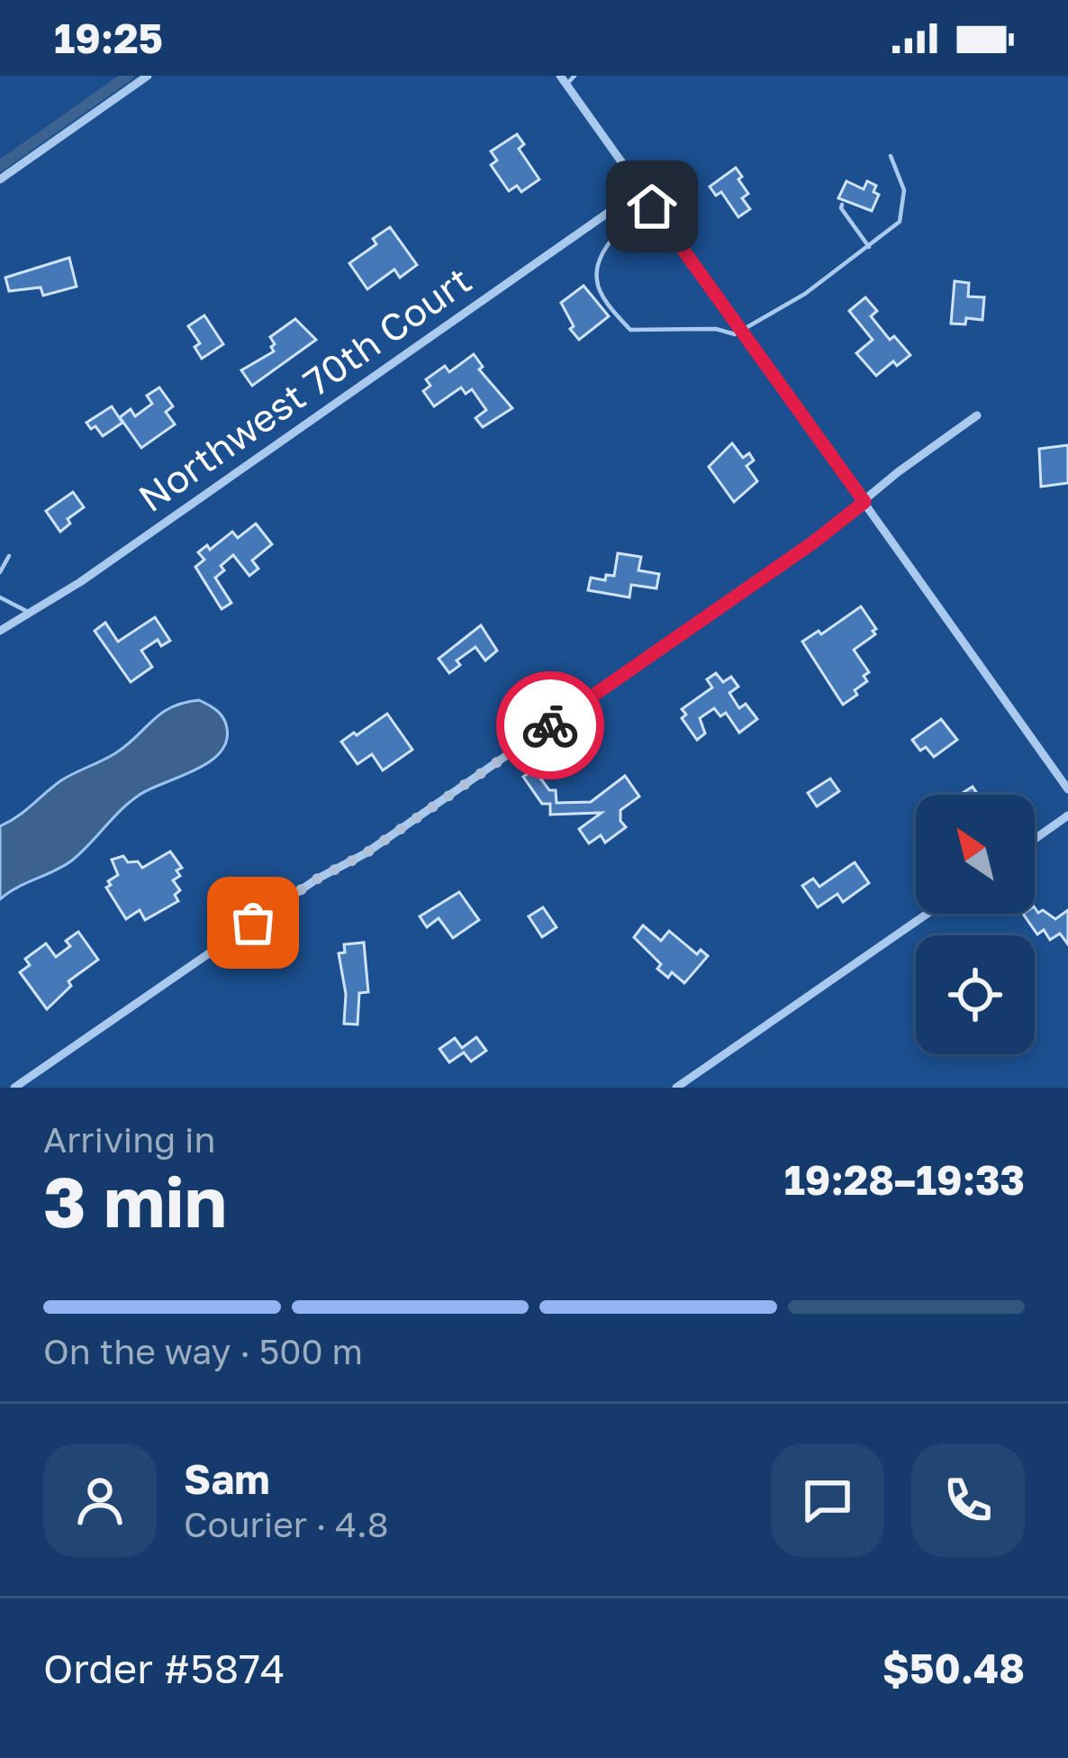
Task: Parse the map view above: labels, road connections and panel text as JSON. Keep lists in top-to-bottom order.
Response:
{
  "streets": {
    "street": ["Northwest 70th Court"]
  },
  "north": "top left",
  "page": {
    "status": "19:25",
    "heading": ["3 min", "Arriving in", "19:28–19:33"],
    "panel": [
      "Sam",
      "Courier · 4.8",
      "Order #5874",
      "$50.48"
    ],
    "bar": "On the way · 500 m"
  }
}
